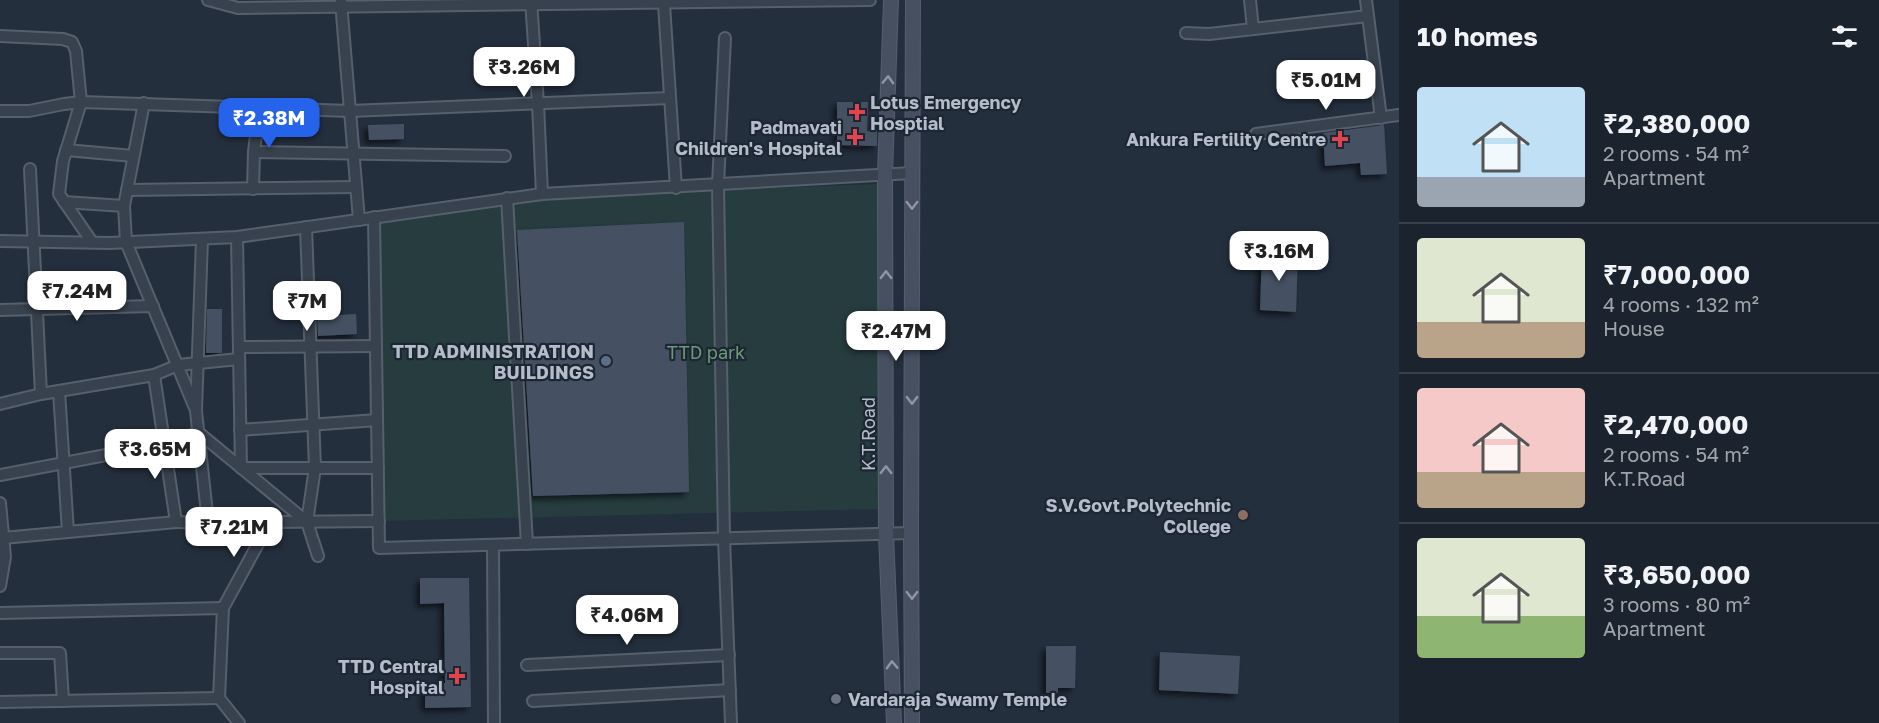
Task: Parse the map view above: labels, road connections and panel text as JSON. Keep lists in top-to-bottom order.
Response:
{
  "streets": {
    "main road": ["K.T.Road"]
  },
  "parks": ["TTD park"],
  "places": {
    "health": [
      "Lotus Emergency Hosptial",
      "Padmavati Children's Hospital",
      "Ankura Fertility Centre",
      "TTD Central Hospital"
    ],
    "other": ["TTD ADMINISTRATION BUILDINGS", "S.V.Govt.Polytechnic College", "Vardaraja Swamy Temple"]
  },
  "page": {
    "heading": "10 homes",
    "price": [
      "₹3.26M",
      "₹5.01M",
      "₹2.38M",
      "₹3.16M",
      "₹7.24M",
      "₹7M",
      "₹2.47M",
      "₹3.65M",
      "₹7.21M",
      "₹4.06M"
    ],
    "list": [
      {
        "name": "₹2,380,000",
        "note": "2 rooms · 54 m² · Apartment"
      },
      {
        "name": "₹7,000,000",
        "note": "4 rooms · 132 m² · House"
      },
      {
        "name": "₹2,470,000",
        "note": "2 rooms · 54 m² · K.T.Road"
      },
      {
        "name": "₹3,650,000",
        "note": "3 rooms · 80 m² · Apartment"
      }
    ]
  }
}
